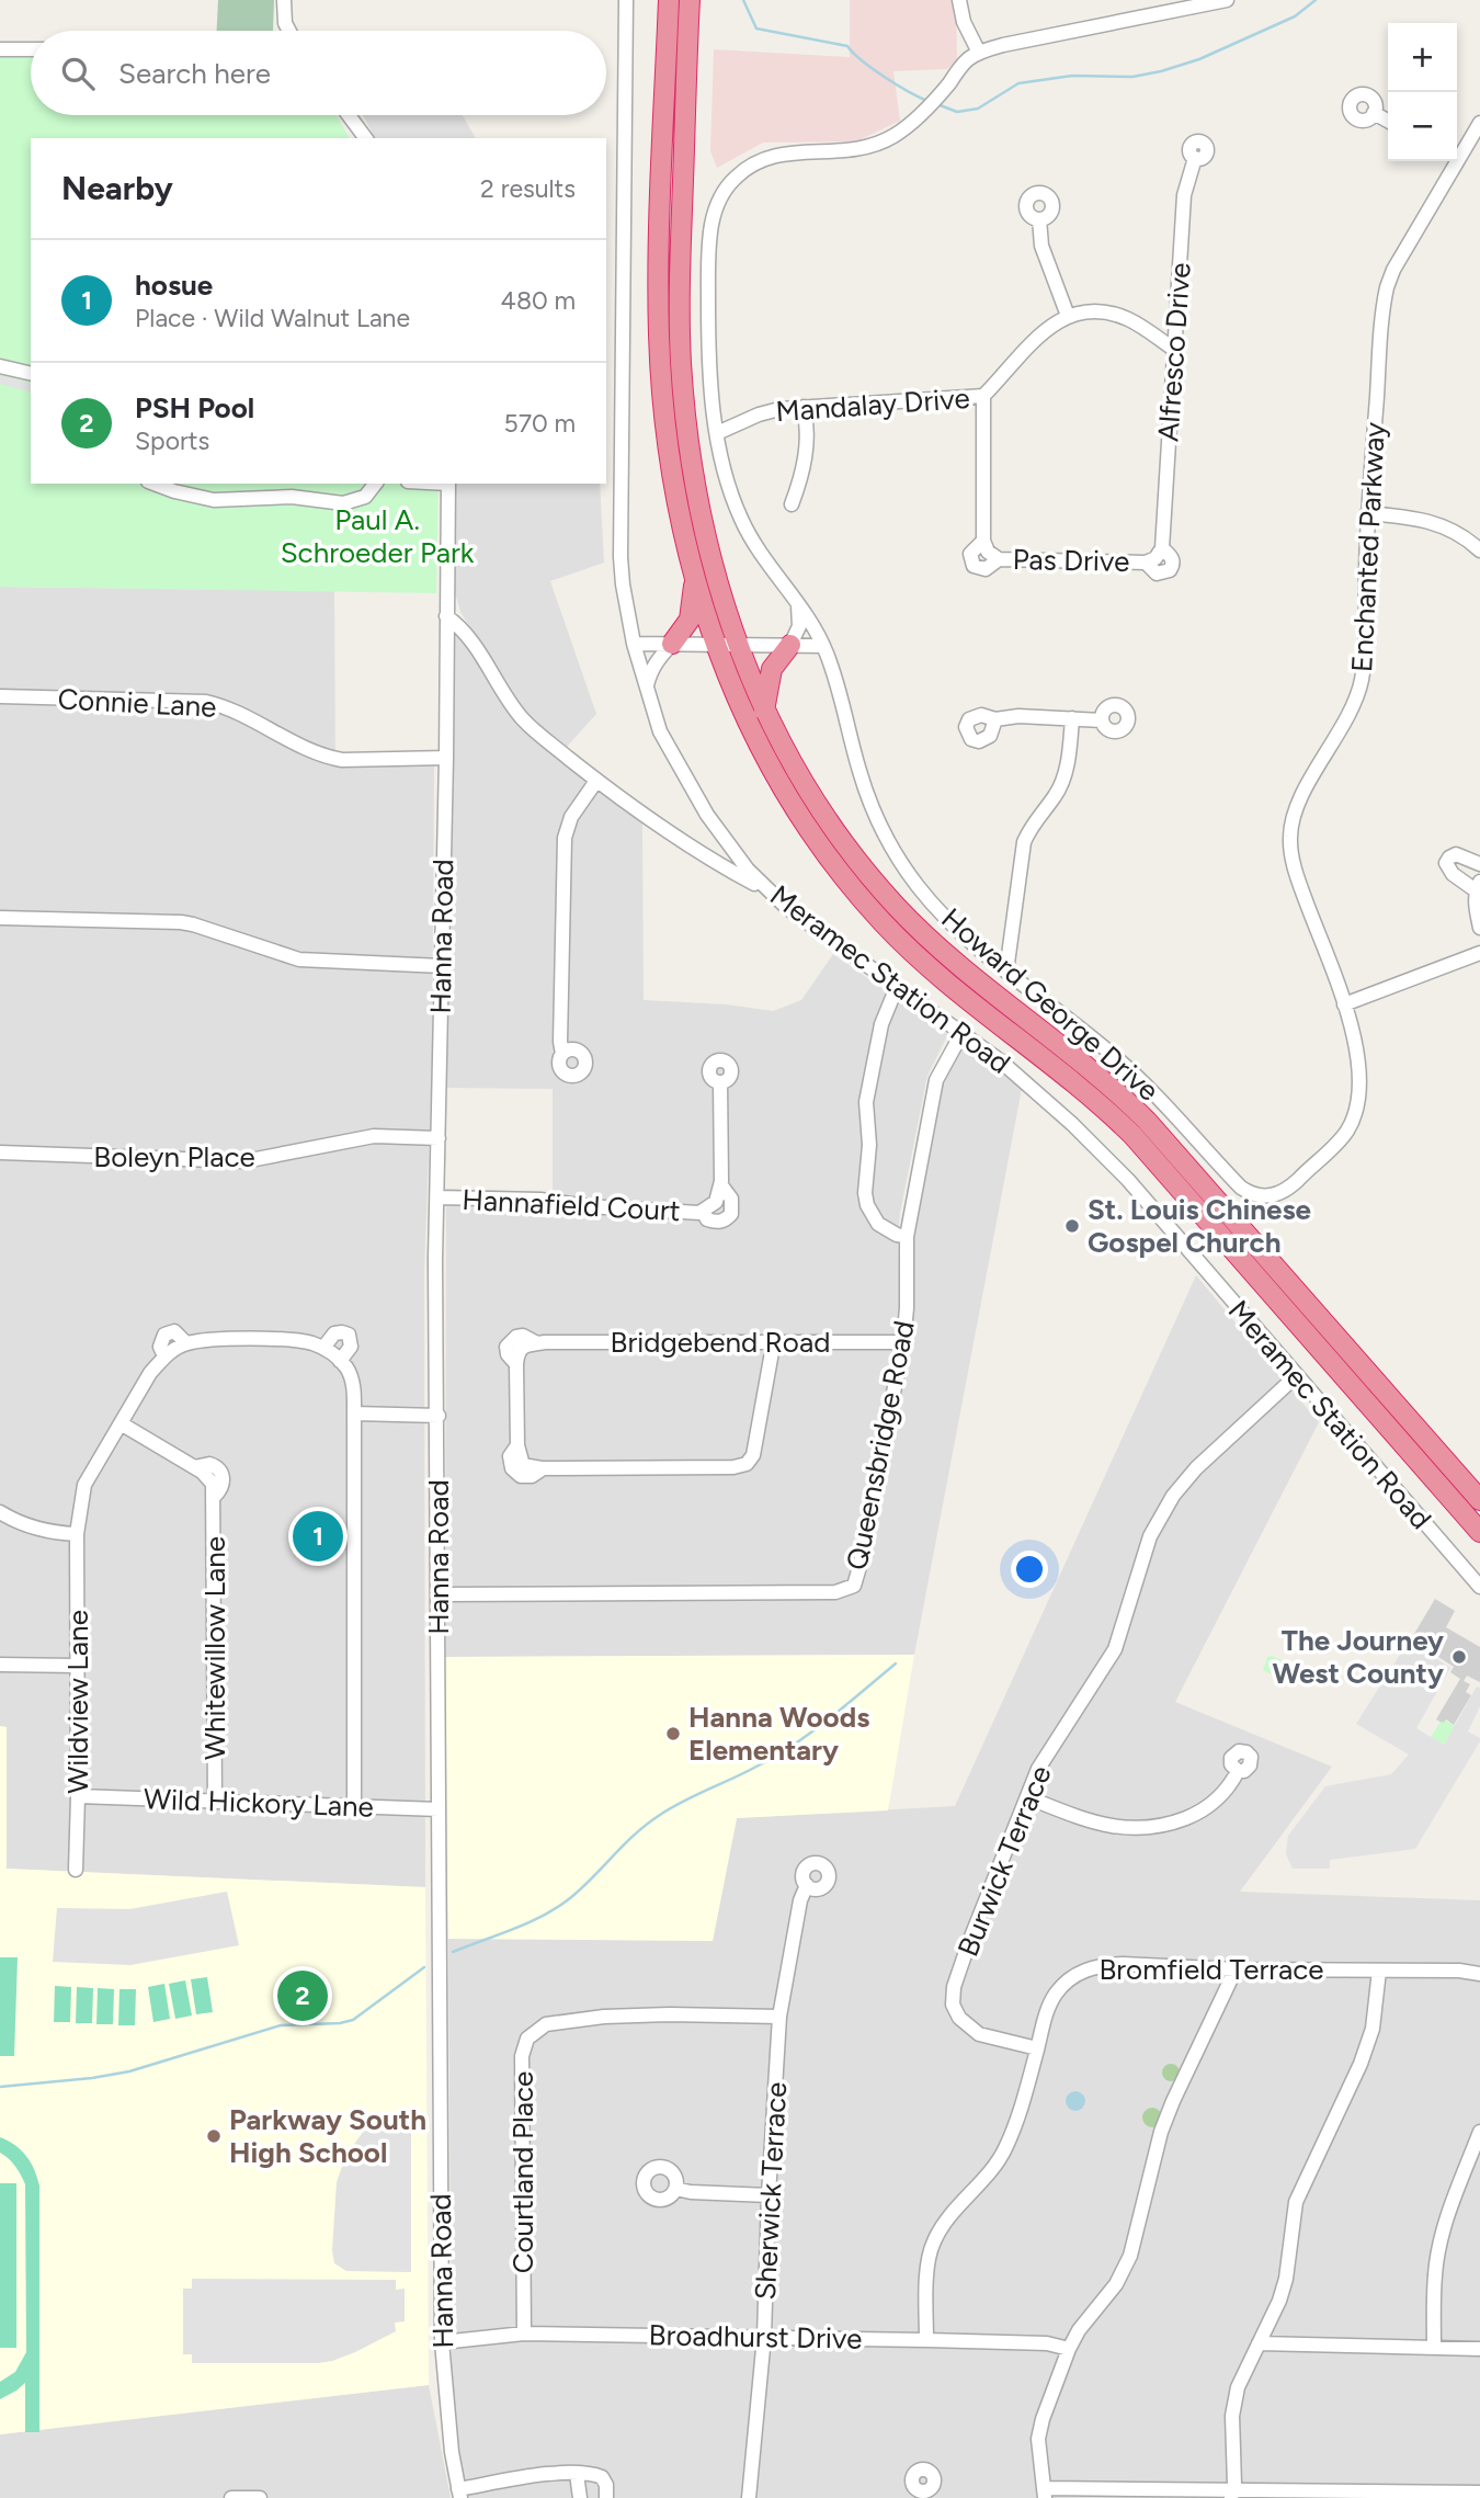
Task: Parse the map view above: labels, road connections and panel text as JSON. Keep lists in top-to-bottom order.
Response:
{
  "streets": {
    "street": [
      "Alfresco Drive",
      "Mandalay Drive",
      "Enchanted Parkway",
      "Pas Drive",
      "Connie Lane",
      "Hanna Road",
      "Meramec Station Road",
      "Howard George Drive",
      "Boleyn Place",
      "Hannafield Court",
      "Bridgebend Road",
      "Queensbridge Road",
      "Whitewillow Lane",
      "Wildview Lane",
      "Wild Hickory Lane",
      "Burwick Terrace",
      "Bromfield Terrace",
      "Courtland Place",
      "Sherwick Terrace",
      "Broadhurst Drive"
    ]
  },
  "crossings": [
    ["Alfresco Drive", "Pas Drive"],
    ["Mandalay Drive", "Pas Drive"],
    ["Mandalay Drive", "Howard George Drive"],
    ["Enchanted Parkway", "Howard George Drive"],
    ["Connie Lane", "Hanna Road"],
    ["Hanna Road", "Boleyn Place"],
    ["Hanna Road", "Hannafield Court"],
    ["Hanna Road", "Queensbridge Road"],
    ["Hanna Road", "Wild Hickory Lane"],
    ["Hanna Road", "Broadhurst Drive"],
    ["Meramec Station Road", "Queensbridge Road"],
    ["Meramec Station Road", "Burwick Terrace"],
    ["Bridgebend Road", "Queensbridge Road"],
    ["Whitewillow Lane", "Wildview Lane"],
    ["Whitewillow Lane", "Wild Hickory Lane"],
    ["Wildview Lane", "Wild Hickory Lane"],
    ["Burwick Terrace", "Bromfield Terrace"],
    ["Bromfield Terrace", "Broadhurst Drive"],
    ["Courtland Place", "Sherwick Terrace"],
    ["Courtland Place", "Broadhurst Drive"],
    ["Sherwick Terrace", "Broadhurst Drive"]
  ],
  "parks": ["Paul A. Schroeder Park"],
  "places": [
    "St. Louis Chinese Gospel Church",
    "The Journey West County",
    "Hanna Woods Elementary",
    "Parkway South High School"
  ],
  "page": {
    "map_buttons": ["+", "−"],
    "search": "Search here",
    "heading": ["Nearby", "2 results"],
    "list": [
      {
        "mark": "1",
        "name": "hosue",
        "note": "Place · Wild Walnut Lane",
        "value": "480 m"
      },
      {
        "mark": "2",
        "name": "PSH Pool",
        "note": "Sports",
        "value": "570 m"
      }
    ],
    "pins": ["1", "2"]
  }
}
